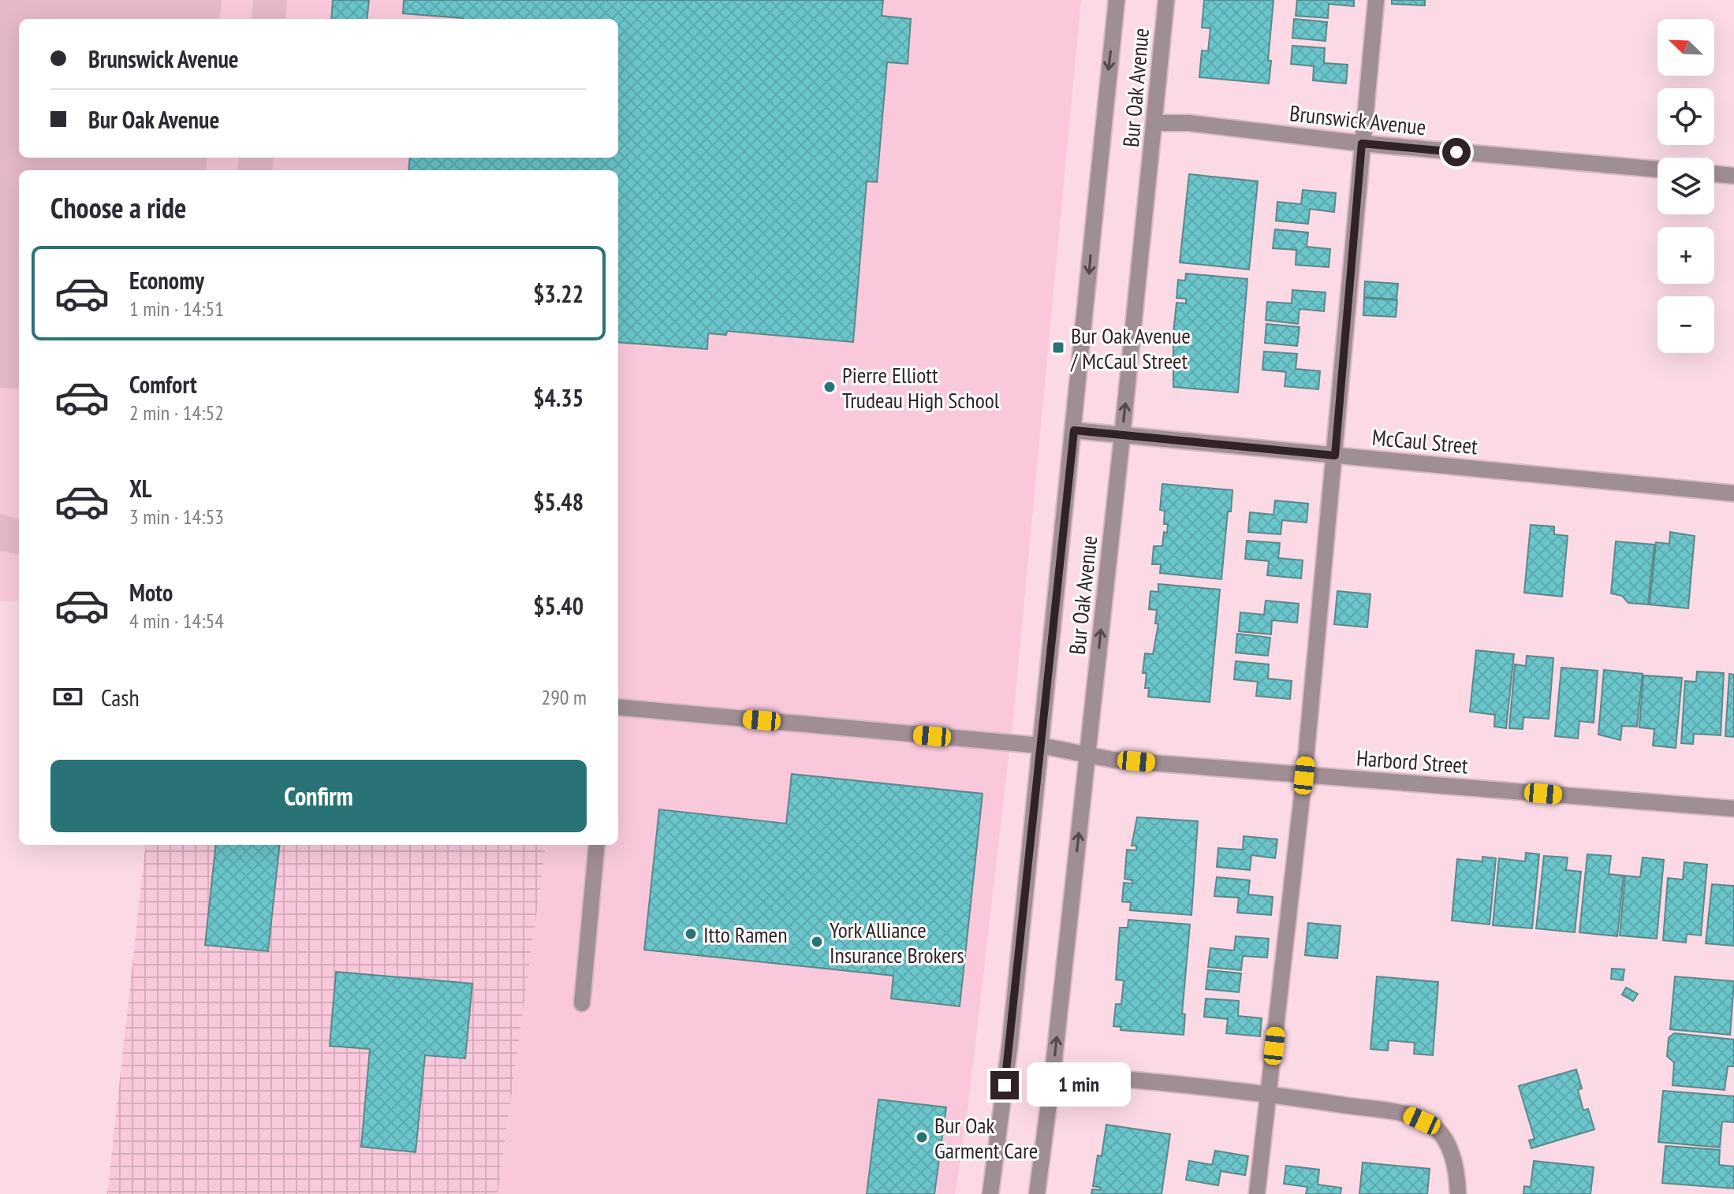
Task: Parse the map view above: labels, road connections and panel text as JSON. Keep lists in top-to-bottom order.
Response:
{
  "streets": {
    "street": [
      "Bur Oak Avenue",
      "Brunswick Avenue",
      "McCaul Street",
      "Harbord Street"
    ]
  },
  "crossings": [
    ["Bur Oak Avenue", "Brunswick Avenue"],
    ["Bur Oak Avenue", "McCaul Street"],
    ["Bur Oak Avenue", "Harbord Street"]
  ],
  "places": {
    "transit": ["Bur Oak Avenue / McCaul Street"],
    "other": [
      "Pierre Elliott Trudeau High School",
      "Itto Ramen",
      "York Alliance Insurance Brokers",
      "Bur Oak Garment Care"
    ]
  },
  "north": "top left",
  "page": {
    "map_buttons": ["+", "−"],
    "banner": ["Brunswick Avenue", "Bur Oak Avenue"],
    "heading": "Choose a ride",
    "list": [
      {
        "name": "Economy",
        "note": "1 min · 14:51",
        "value": "$3.22"
      },
      {
        "name": "Comfort",
        "note": "2 min · 14:52",
        "value": "$4.35"
      },
      {
        "name": "XL",
        "note": "3 min · 14:53",
        "value": "$5.48"
      },
      {
        "name": "Moto",
        "note": "4 min · 14:54",
        "value": "$5.40"
      }
    ],
    "pay": ["Cash", "290 m"],
    "buttons": "Confirm",
    "bubble": "1 min"
  }
}
